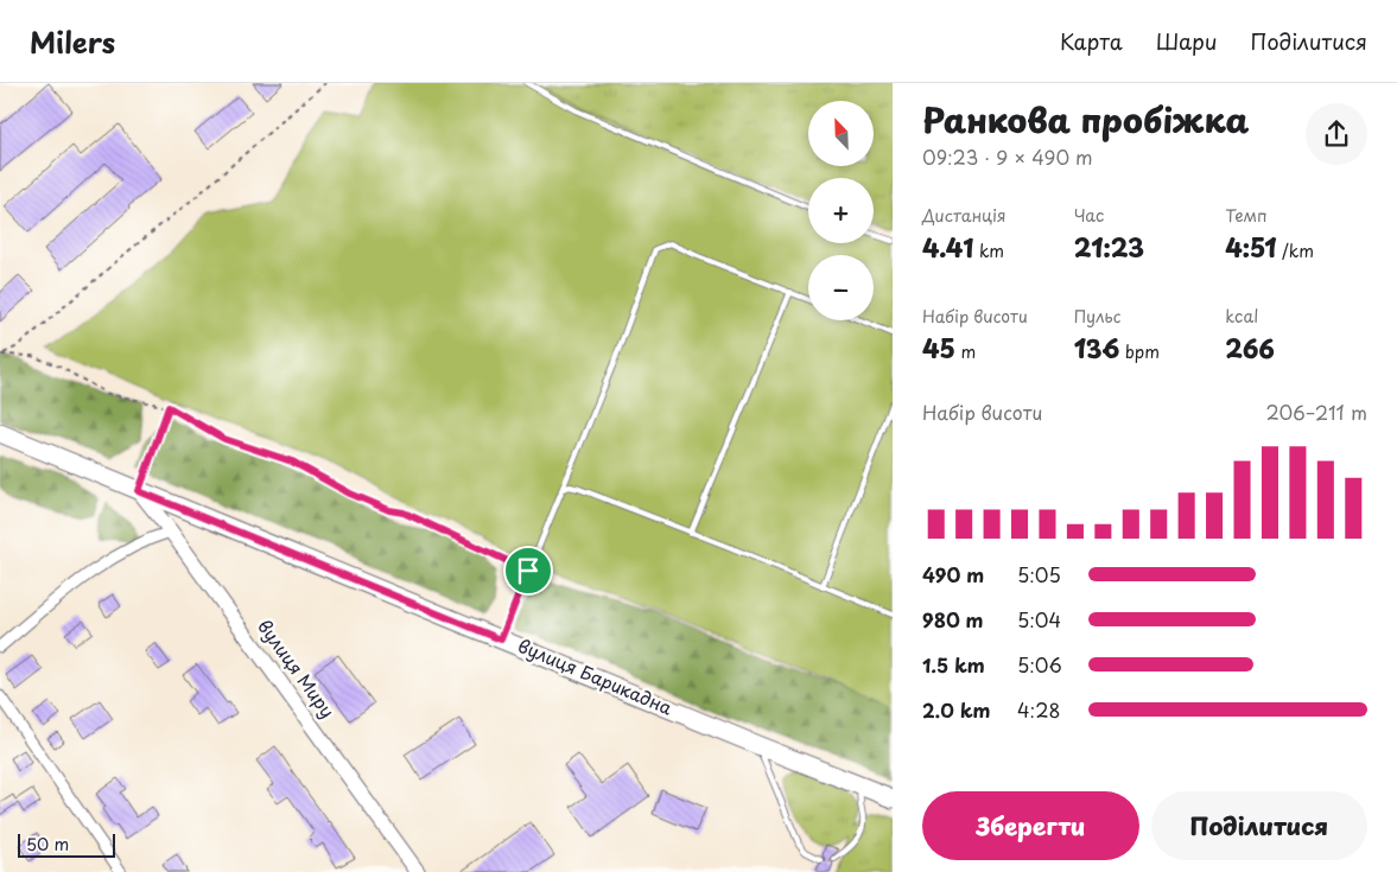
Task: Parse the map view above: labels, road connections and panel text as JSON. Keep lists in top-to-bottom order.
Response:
{
  "streets": {
    "main road": ["вулиця Барикадна"],
    "street": ["вулиця Миру"]
  },
  "crossings": [
    ["вулиця Миру", "вулиця Барикадна"]
  ],
  "scale_bar": "50 m",
  "north": "top left",
  "page": {
    "header": "Milers",
    "nav": ["Карта", "Шари", "Поділитися"],
    "heading": ["Ранкова пробіжка", "09:23 · 9 × 490 m"],
    "map_buttons": ["+", "−"],
    "stats": [
      ["Дистанція", "4.41 km"],
      ["Час", "21:23"],
      ["Темп", "4:51 /km"],
      ["Набір висоти", "45 m"],
      ["Пульс", "136 bpm"],
      ["kcal", "266"]
    ],
    "chart": ["Набір висоти", "206–211 m"],
    "list": [
      {
        "name": "490 m",
        "note": "5:05"
      },
      {
        "name": "980 m",
        "note": "5:04"
      },
      {
        "name": "1.5 km",
        "note": "5:06"
      },
      {
        "name": "2.0 km",
        "note": "4:28"
      }
    ],
    "buttons": ["Зберегти", "Поділитися"],
    "scale": "50 m"
  }
}
